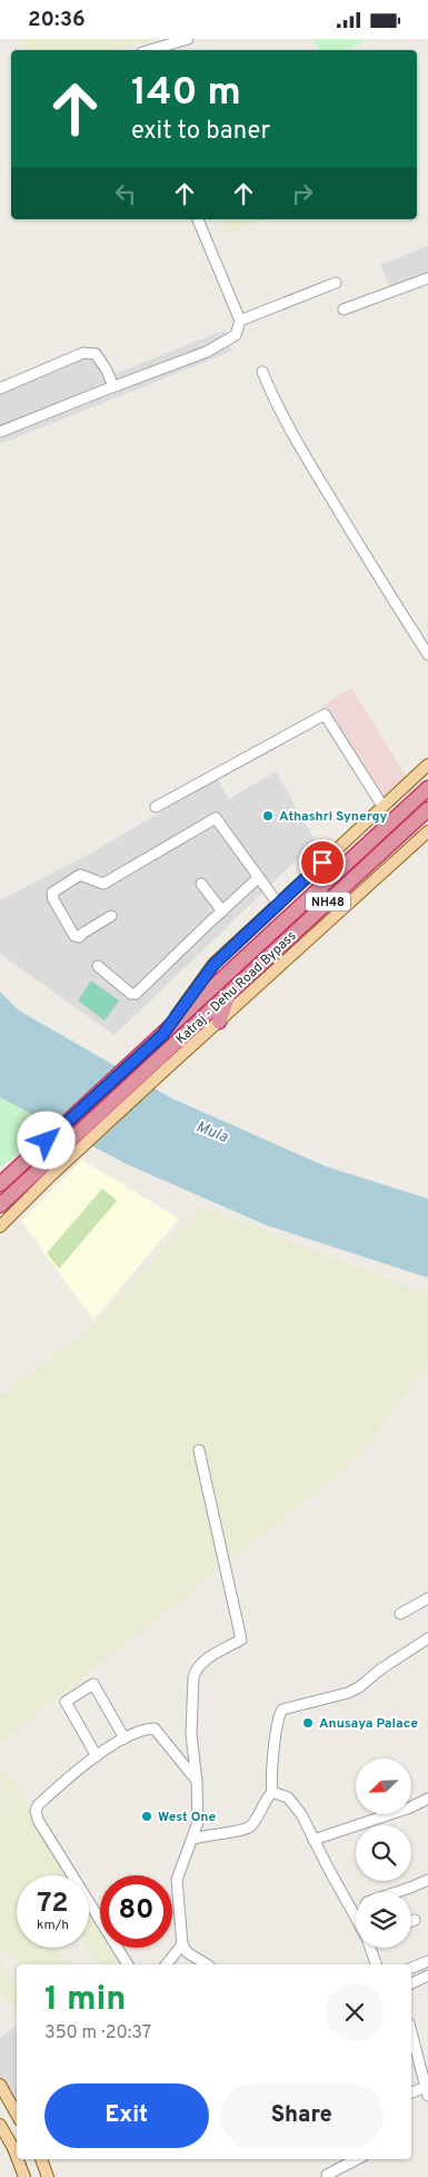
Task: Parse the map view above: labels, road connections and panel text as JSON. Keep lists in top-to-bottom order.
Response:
{
  "streets": {
    "highway": ["NH48", "Katraj - Dehu Road Bypass"]
  },
  "crossings": [
    ["NH48", "Katraj - Dehu Road Bypass"]
  ],
  "water": ["Mula"],
  "places": ["Athashri Synergy", "Anusaya Palace", "West One"],
  "north": "bottom left",
  "page": {
    "status": "20:36",
    "turn": ["140 m", "exit to baner"],
    "speed": "72 km/h",
    "limit": "80",
    "heading": ["1 min", "350 m · 20:37"],
    "buttons": ["Exit", "Share"]
  }
}
